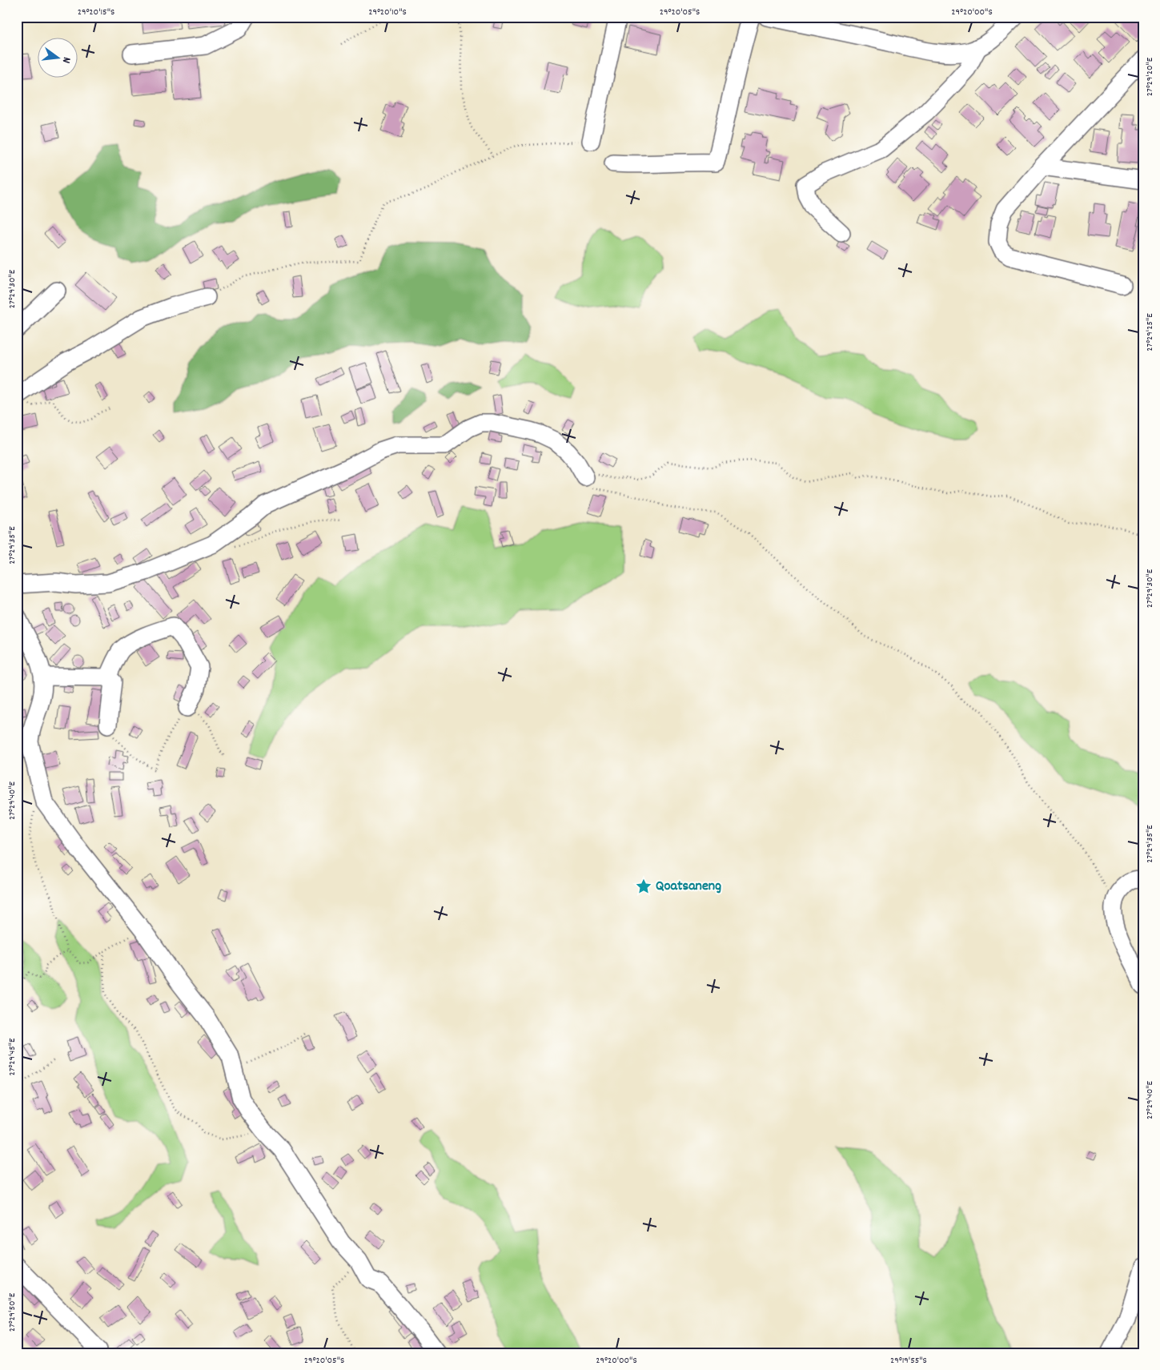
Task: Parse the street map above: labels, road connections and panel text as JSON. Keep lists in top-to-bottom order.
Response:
{
  "places": {
    "place": ["Qoatsaneng"]
  },
  "north": "right",
  "coordinates": [
    "29°20'15\"S",
    "29°20'10\"S",
    "29°20'05\"S",
    "29°20'00\"S",
    "27°29'20\"E",
    "27°29'30\"E",
    "27°29'25\"E",
    "27°29'35\"E",
    "27°29'40\"E",
    "27°29'45\"E",
    "27°29'50\"E",
    "29°19'55\"S"
  ]
}
